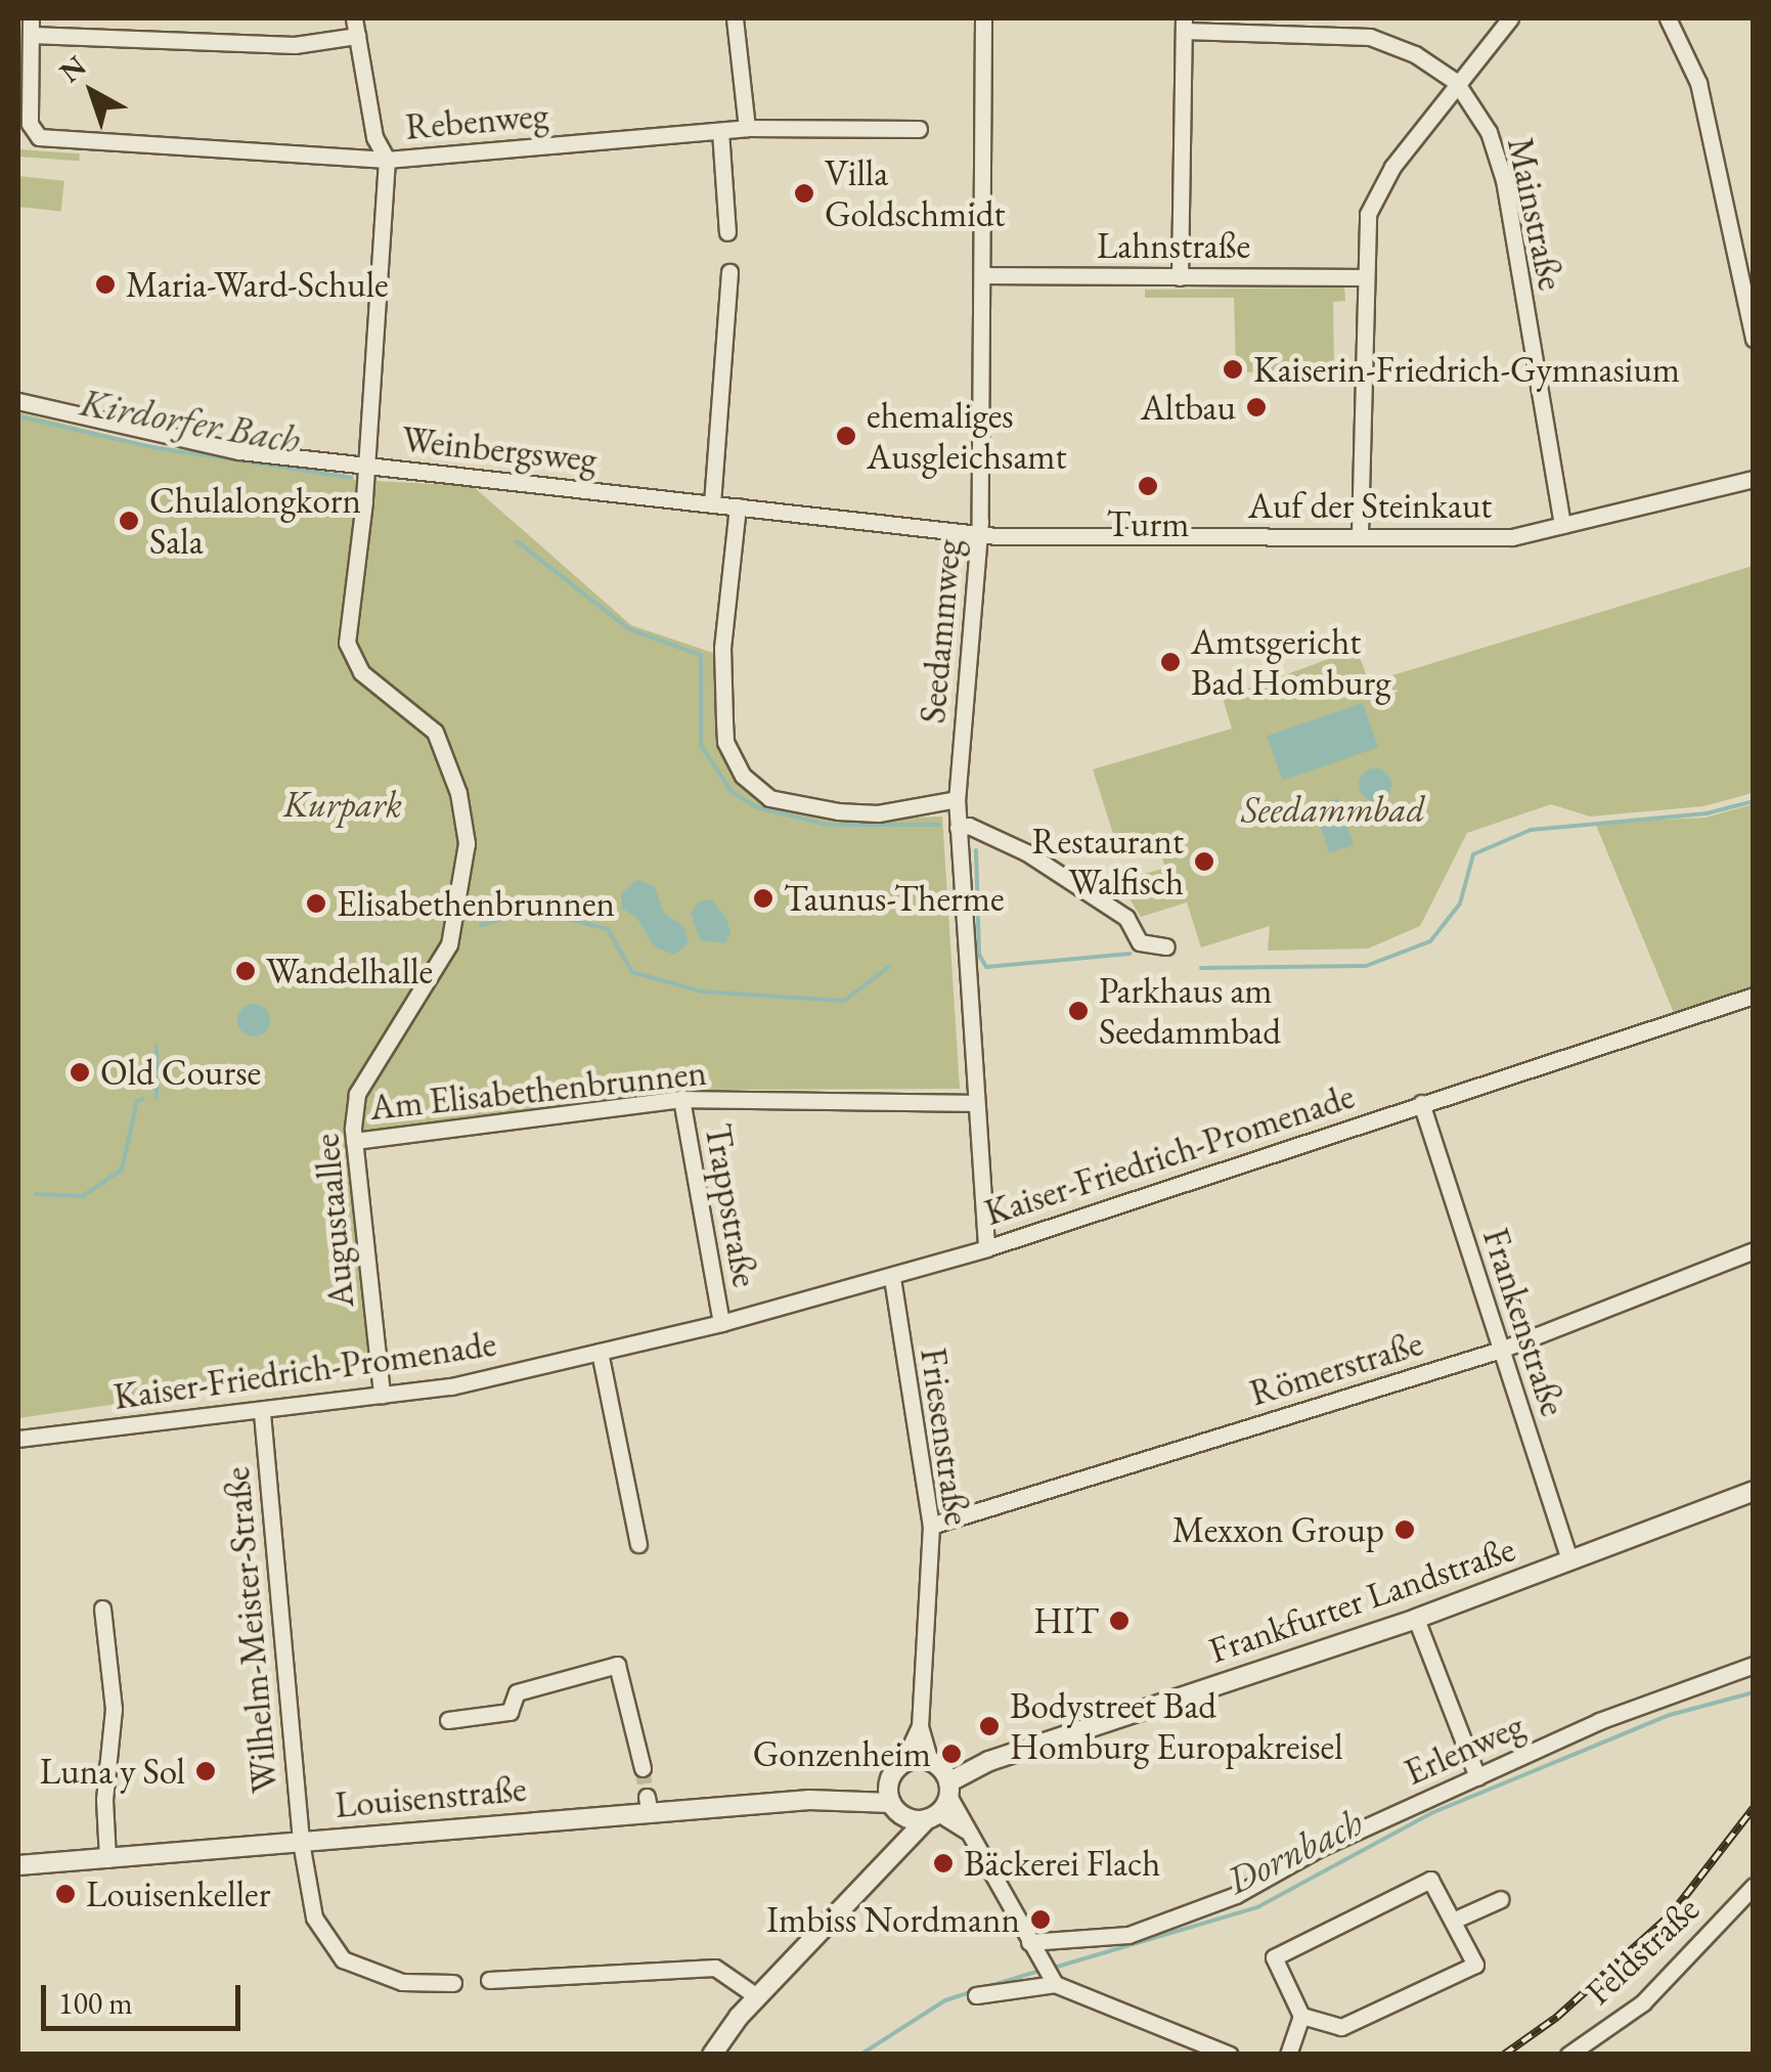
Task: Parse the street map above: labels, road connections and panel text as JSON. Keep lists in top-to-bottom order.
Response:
{
  "streets": {
    "street": [
      "Rebenweg",
      "Mainstraße",
      "Lahnstraße",
      "Weinbergsweg",
      "Auf der Steinkaut",
      "Seedammweg",
      "Am Elisabethenbrunnen",
      "Kaiser-Friedrich-Promenade",
      "Trappstraße",
      "Augustaallee",
      "Frankenstraße",
      "Römerstraße",
      "Friesenstraße",
      "Frankfurter Landstraße",
      "Wilhelm-Meister-Straße",
      "Erlenweg",
      "Louisenstraße",
      "Feldstraße"
    ]
  },
  "crossings": [
    ["Mainstraße", "Auf der Steinkaut"],
    ["Lahnstraße", "Seedammweg"],
    ["Weinbergsweg", "Auf der Steinkaut"],
    ["Weinbergsweg", "Seedammweg"],
    ["Weinbergsweg", "Augustaallee"],
    ["Auf der Steinkaut", "Seedammweg"],
    ["Seedammweg", "Am Elisabethenbrunnen"],
    ["Seedammweg", "Kaiser-Friedrich-Promenade"],
    ["Am Elisabethenbrunnen", "Trappstraße"],
    ["Am Elisabethenbrunnen", "Augustaallee"],
    ["Kaiser-Friedrich-Promenade", "Trappstraße"],
    ["Kaiser-Friedrich-Promenade", "Augustaallee"],
    ["Kaiser-Friedrich-Promenade", "Frankenstraße"],
    ["Kaiser-Friedrich-Promenade", "Friesenstraße"],
    ["Kaiser-Friedrich-Promenade", "Wilhelm-Meister-Straße"],
    ["Frankenstraße", "Römerstraße"],
    ["Frankenstraße", "Frankfurter Landstraße"],
    ["Römerstraße", "Friesenstraße"],
    ["Friesenstraße", "Frankfurter Landstraße"],
    ["Friesenstraße", "Louisenstraße"],
    ["Frankfurter Landstraße", "Louisenstraße"],
    ["Wilhelm-Meister-Straße", "Louisenstraße"]
  ],
  "water": ["Kirdorfer Bach", "Dornbach"],
  "parks": ["Kurpark", "Seedammbad"],
  "places": [
    "Villa Goldschmidt",
    "Maria-Ward-Schule",
    "Kaiserin-Friedrich-Gymnasium",
    "Altbau",
    "ehemaliges Ausgleichsamt",
    "Turm",
    "Chulalongkorn Sala",
    "Amtsgericht Bad Homburg",
    "Restaurant Walfisch",
    "Taunus-Therme",
    "Elisabethenbrunnen",
    "Wandelhalle",
    "Parkhaus am Seedammbad",
    "Old Course",
    "Mexxon Group",
    "HIT",
    "Bodystreet Bad Homburg Europakreisel",
    "Gonzenheim",
    "Luna y Sol",
    "Bäckerei Flach",
    "Louisenkeller",
    "Imbiss Nordmann"
  ],
  "scale_bar": "100 m",
  "north": "top left"
}
